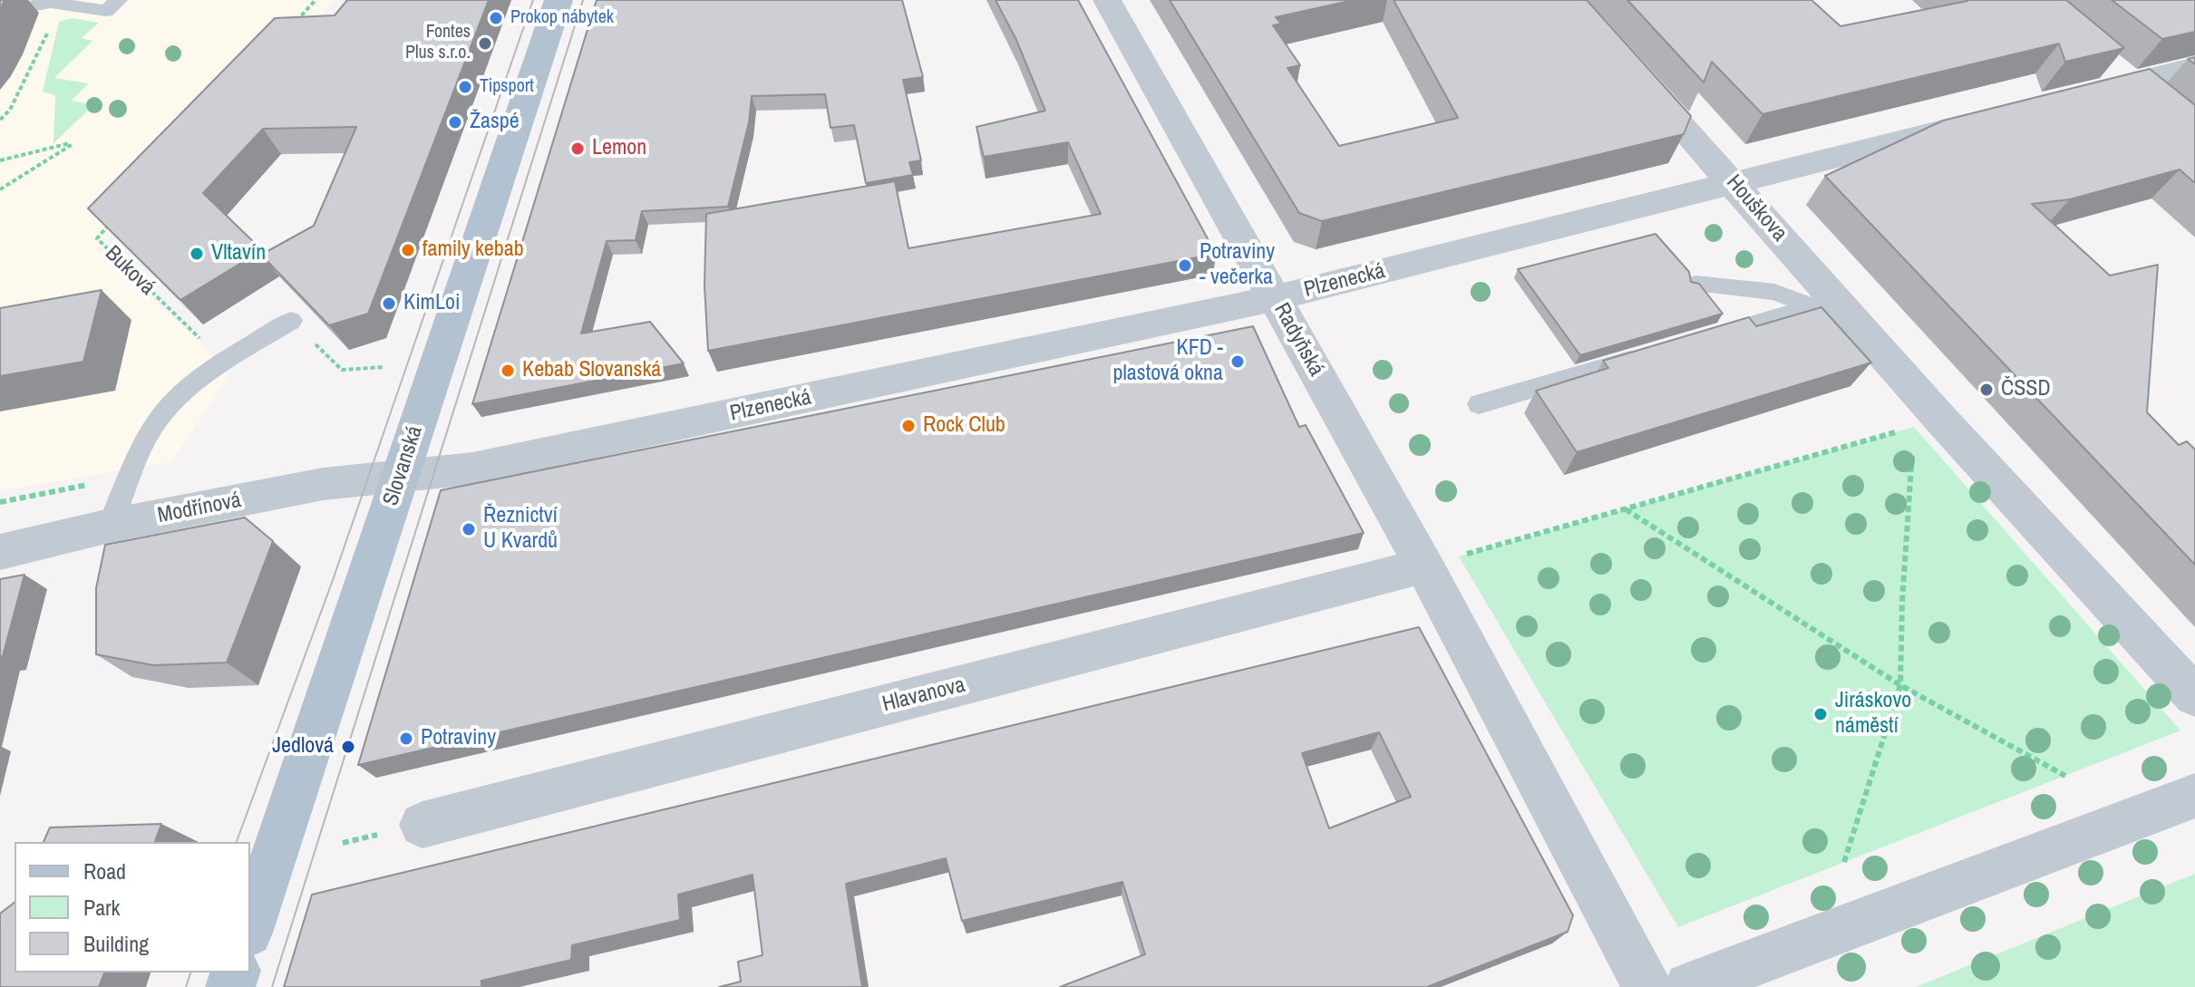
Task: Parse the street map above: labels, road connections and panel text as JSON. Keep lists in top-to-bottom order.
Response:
{
  "streets": {
    "main road": ["Slovanská"],
    "street": [
      "Houškova",
      "Plzenecká",
      "Radyňská",
      "Modřínová",
      "Hlavanova"
    ],
    "path": ["Buková"]
  },
  "crossings": [
    ["Houškova", "Plzenecká"],
    ["Plzenecká", "Radyňská"],
    ["Plzenecká", "Slovanská"],
    ["Plzenecká", "Modřínová"],
    ["Radyňská", "Hlavanova"],
    ["Slovanská", "Modřínová"]
  ],
  "places": [
    "Prokop nábytek",
    "Fontes Plus s.r.o.",
    "Tipsport",
    "Žaspé",
    "Lemon",
    "family kebab",
    "Vltavín",
    "Potraviny - večerka",
    "KimLoi",
    "KFD - plastová okna",
    "Kebab Slovanská",
    "ČSSD",
    "Rock Club",
    "Řeznictví U Kvardů",
    "Jiráskovo náměstí",
    "Potraviny",
    "Jedlová"
  ],
  "legend": ["Road", "Park", "Building"]
}
